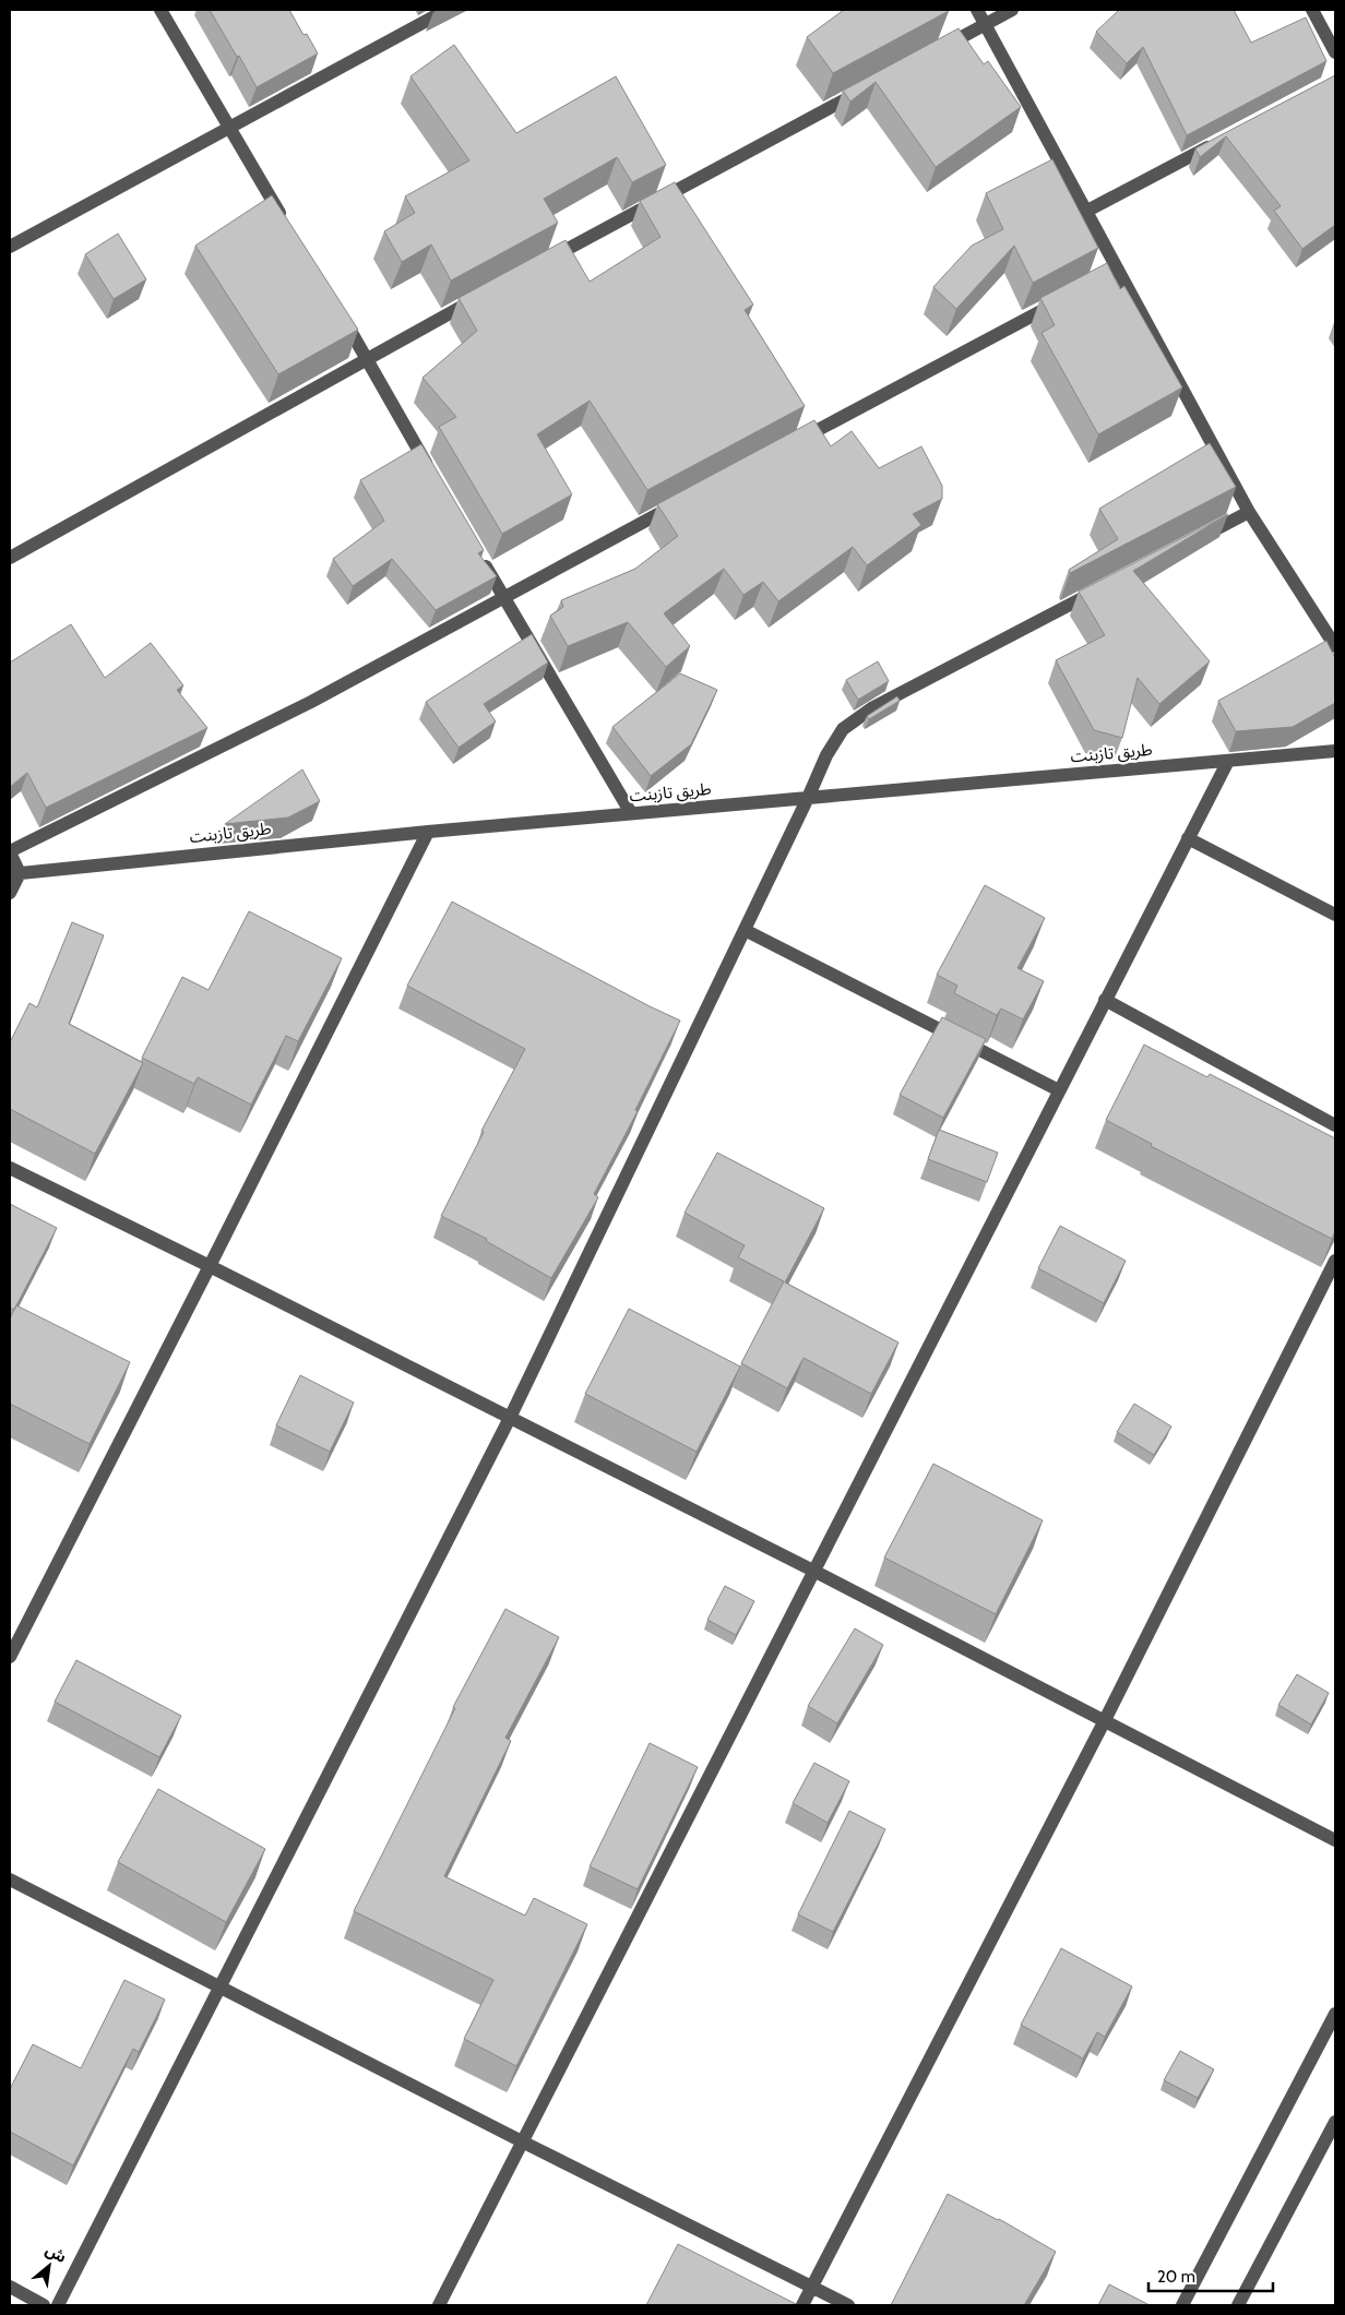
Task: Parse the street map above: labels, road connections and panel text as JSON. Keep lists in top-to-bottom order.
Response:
{
  "streets": {
    "street": ["طريق تازبنت"]
  },
  "scale_bar": "20 m",
  "north": "top right"
}
